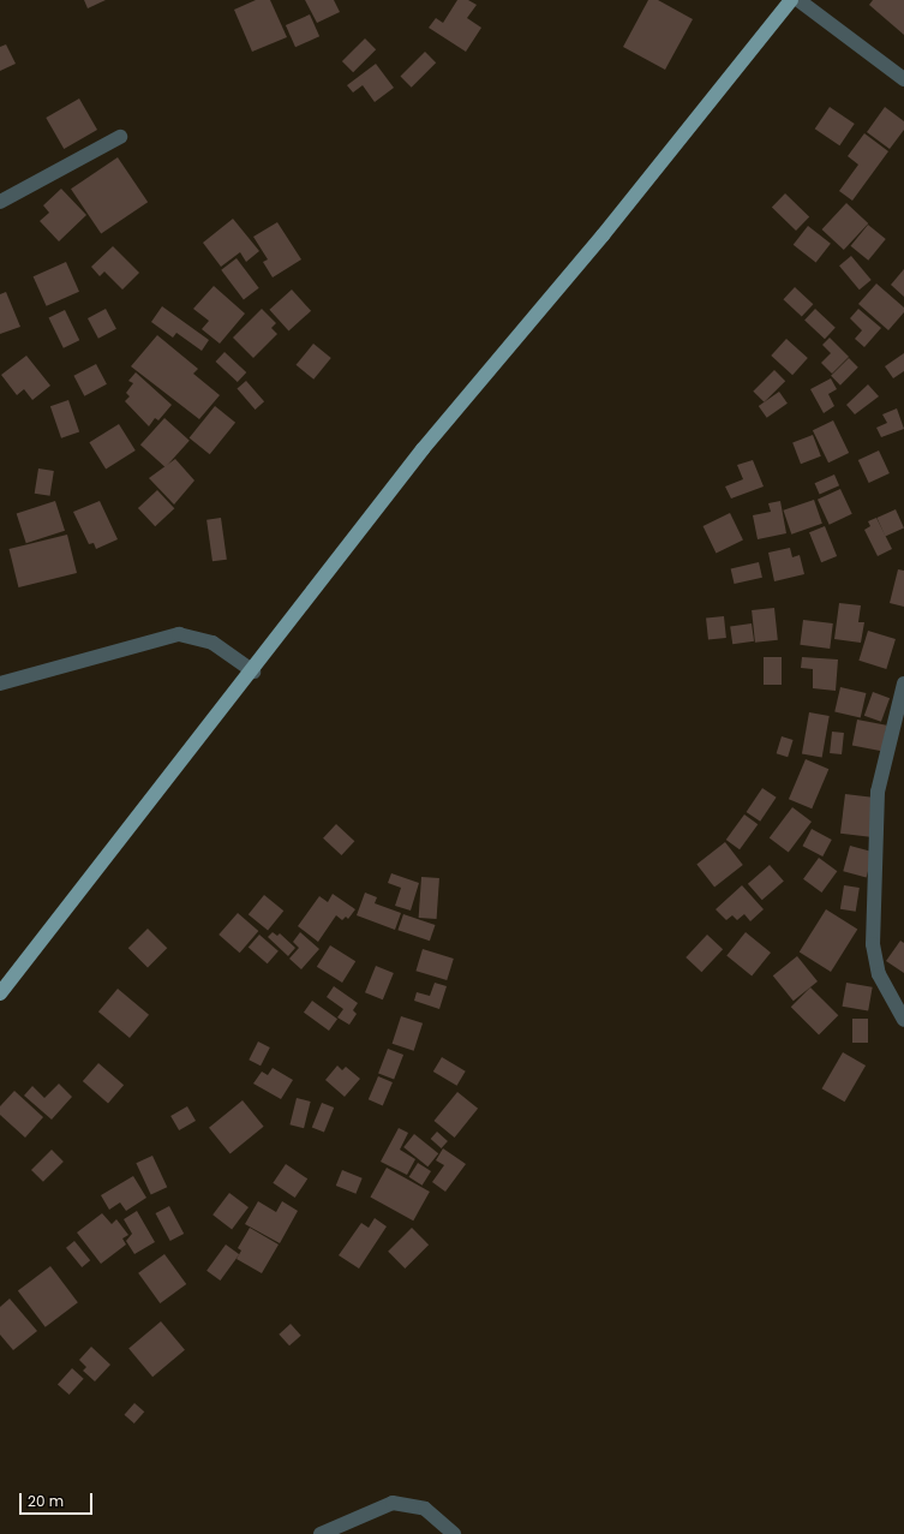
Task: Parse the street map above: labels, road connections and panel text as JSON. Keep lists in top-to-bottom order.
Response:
{
  "scale_bar": "20 m"
}
